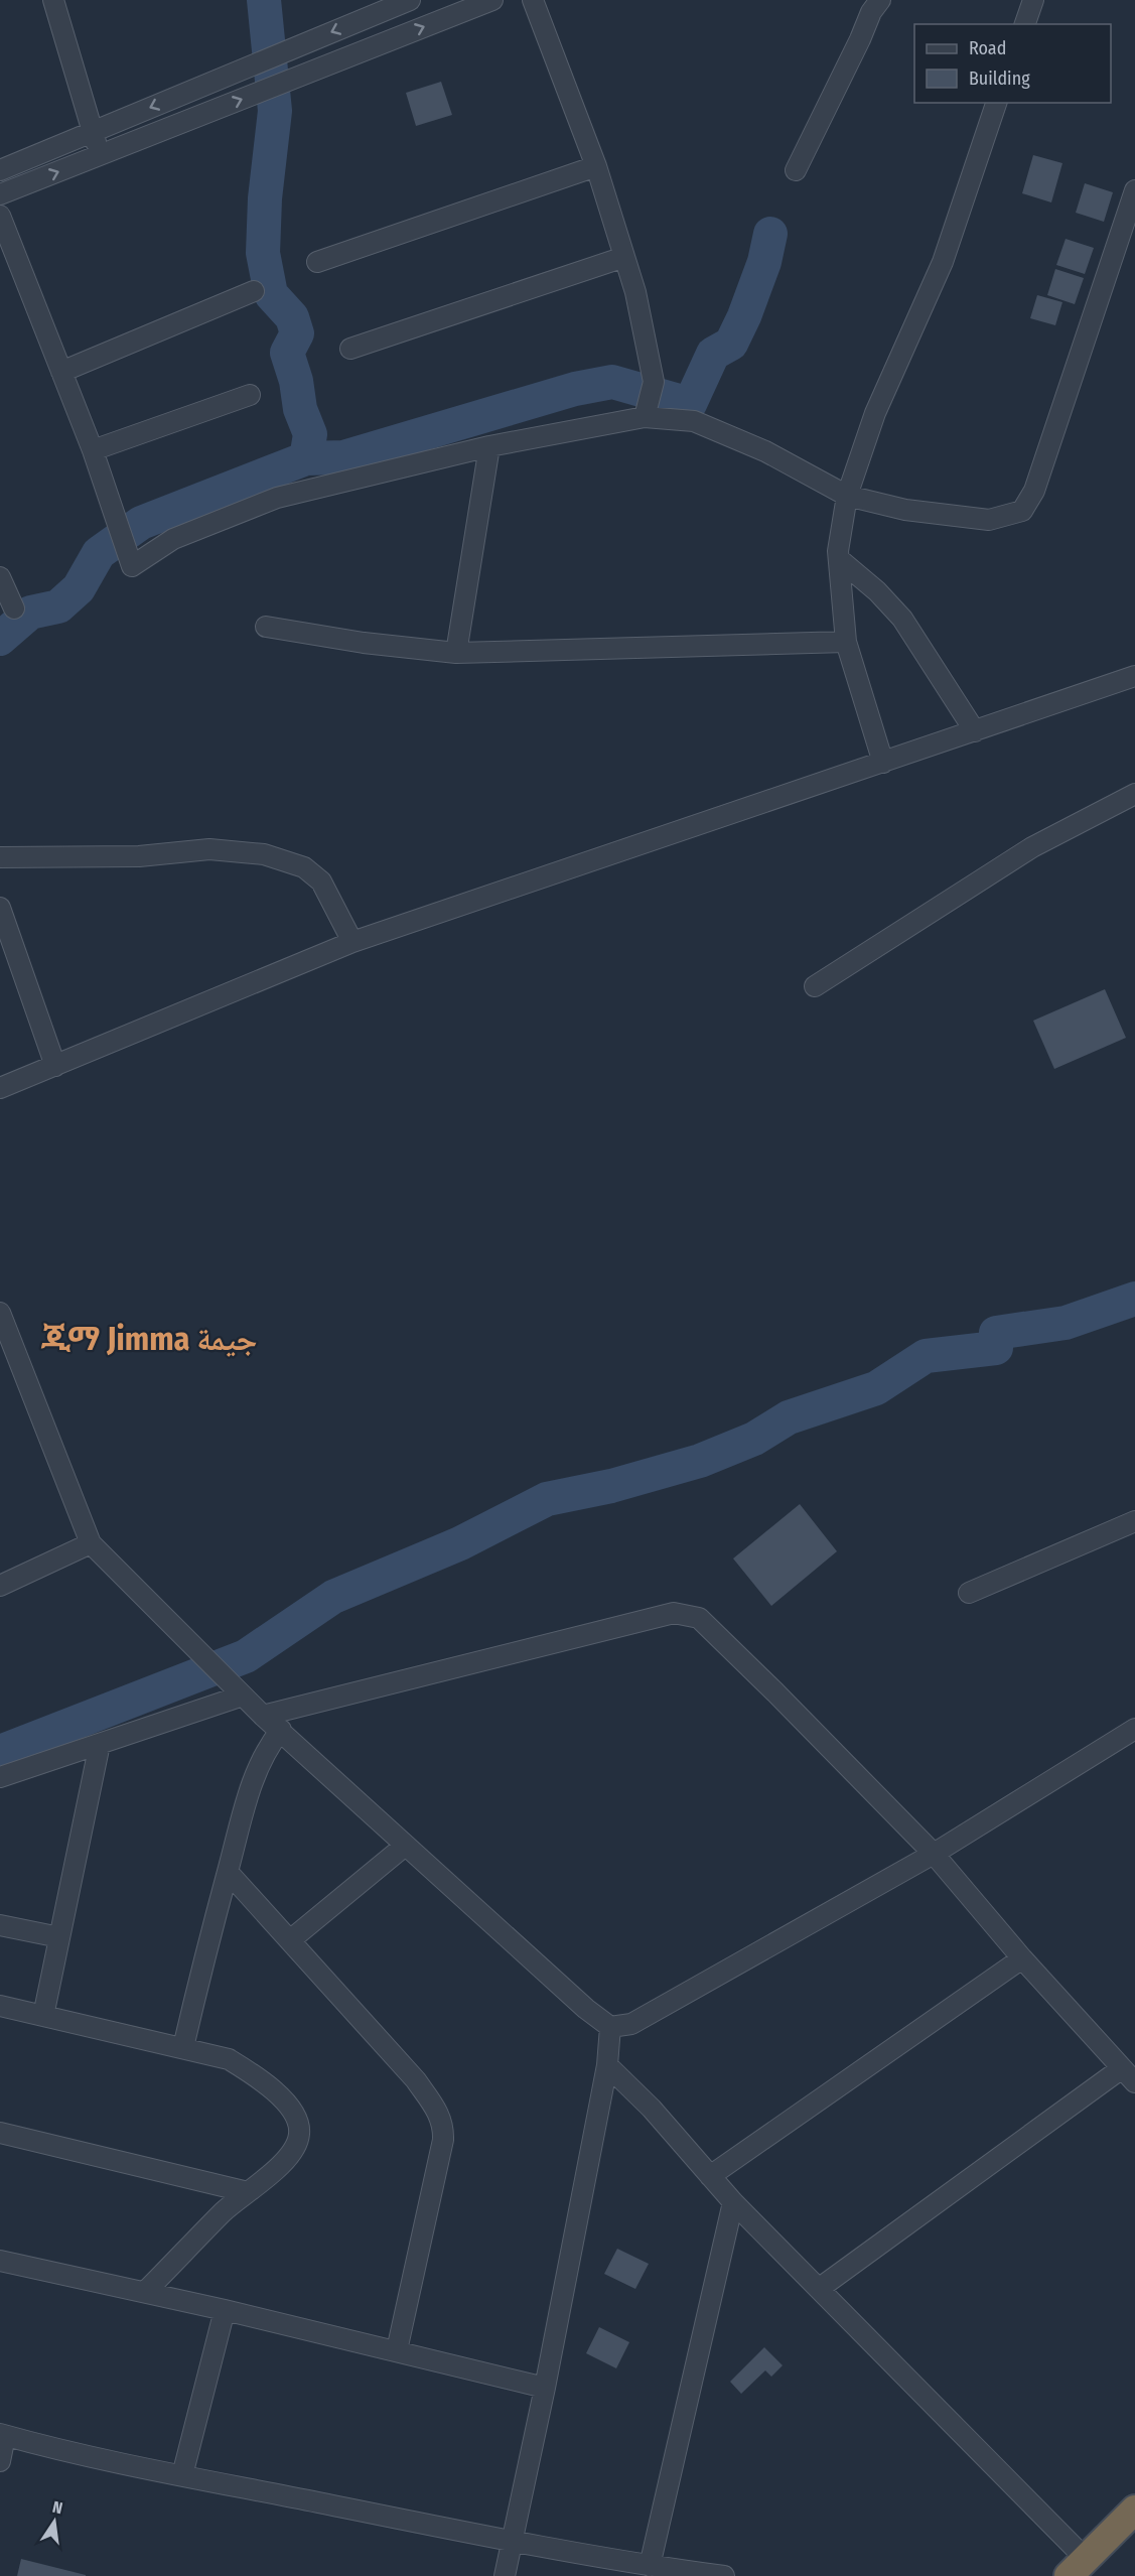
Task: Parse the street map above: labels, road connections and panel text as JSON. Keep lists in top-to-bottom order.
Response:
{
  "districts": ["ጂማ Jimma جيمة"],
  "legend": ["Road", "Building"],
  "north": "top"
}
